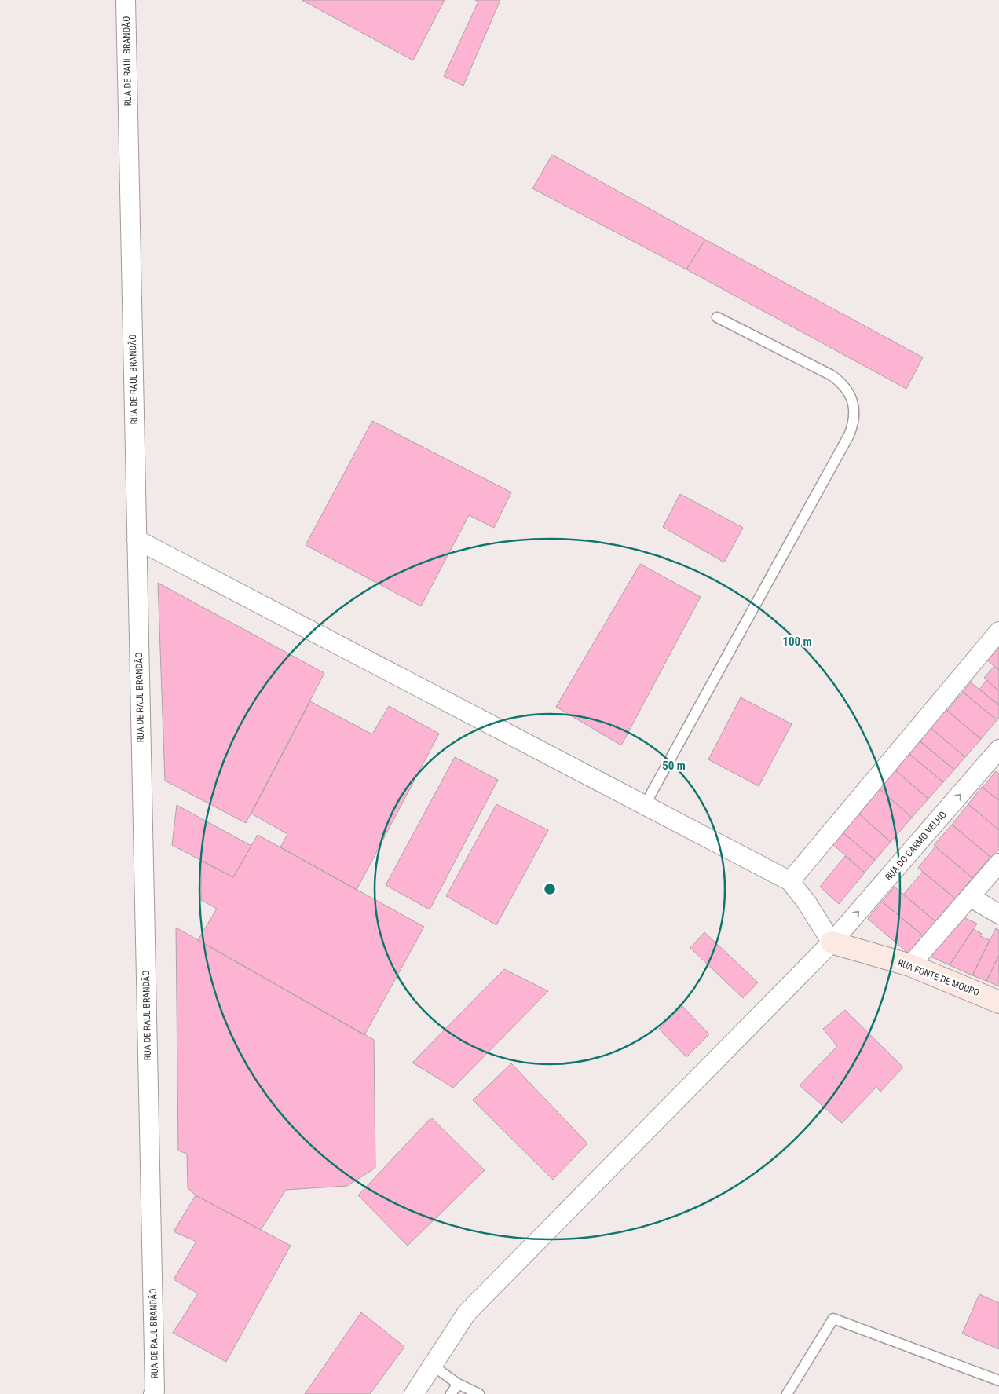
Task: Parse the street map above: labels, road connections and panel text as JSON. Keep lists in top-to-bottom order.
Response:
{
  "streets": {
    "street": ["RUA DE RAUL BRANDÃO", "RUA DO CARMO VELHO", "RUA FONTE DE MOURO"]
  },
  "crossings": [
    ["RUA DO CARMO VELHO", "RUA FONTE DE MOURO"]
  ],
  "rings": ["100 m", "50 m"]
}
